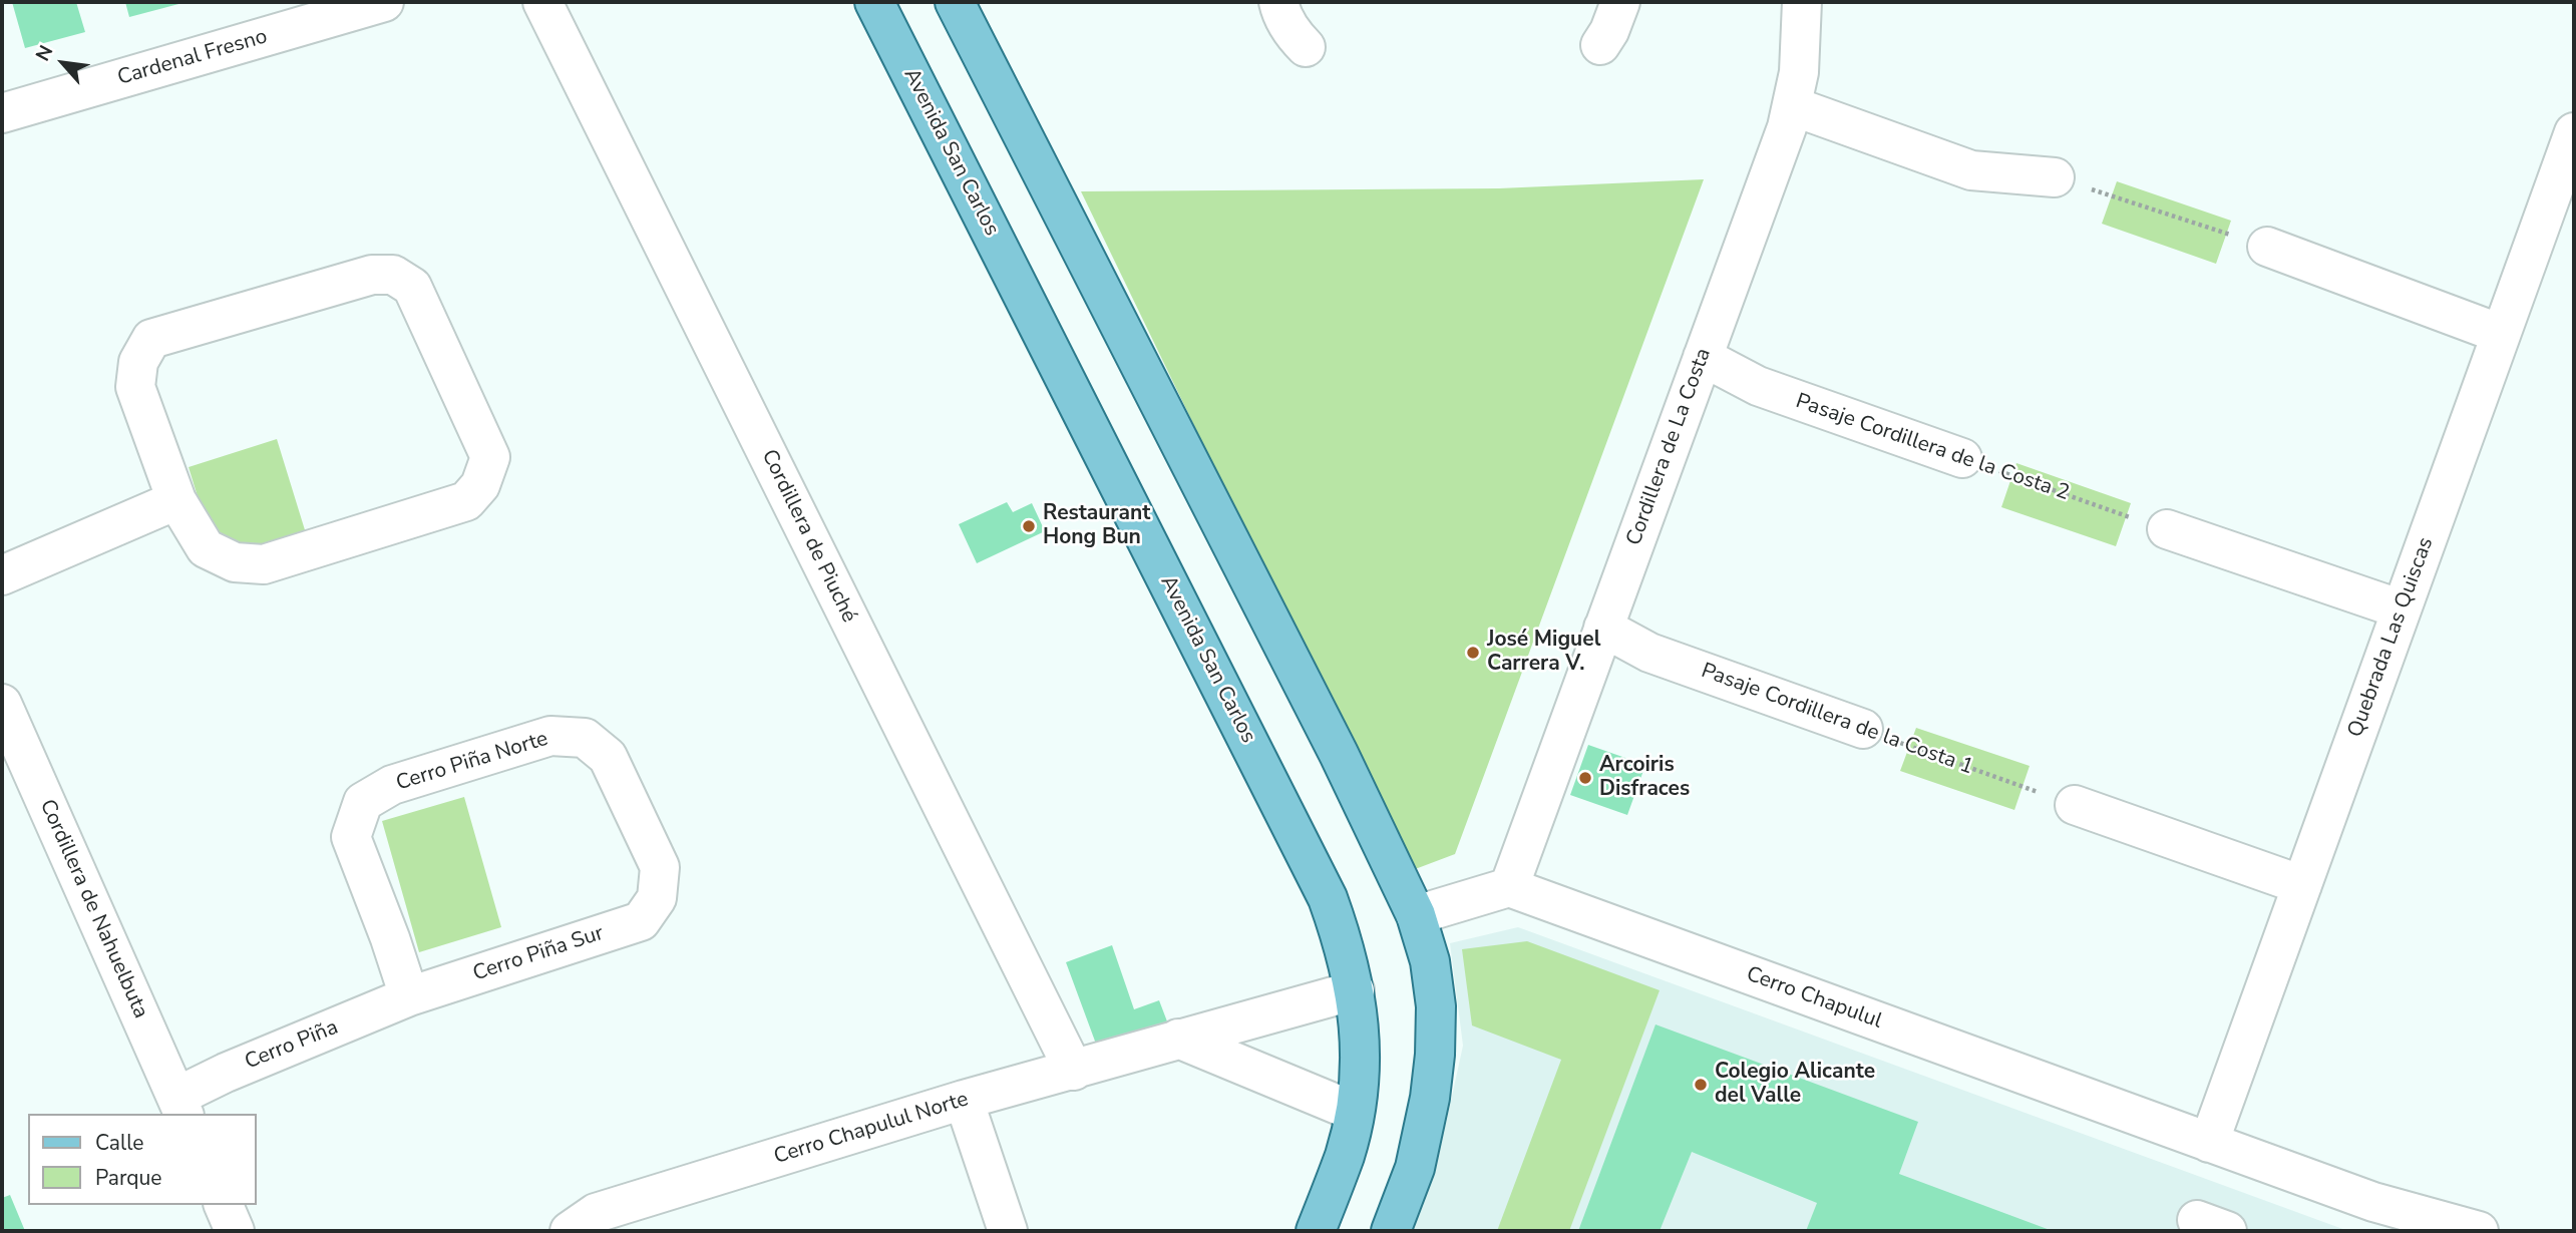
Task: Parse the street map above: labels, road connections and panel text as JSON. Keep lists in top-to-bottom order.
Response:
{
  "streets": {
    "main road": ["Avenida San Carlos"],
    "street": [
      "Cardenal Fresno",
      "Cordillera de La Costa",
      "Pasaje Cordillera de la Costa 2",
      "Cordillera de Piuché",
      "Quebrada Las Quiscas",
      "Pasaje Cordillera de la Costa 1",
      "Cerro Piña Norte",
      "Cordillera de Nahuelbuta",
      "Cerro Piña Sur",
      "Cerro Chapulul",
      "Cerro Piña",
      "Cerro Chapulul Norte"
    ]
  },
  "crossings": [
    ["Avenida San Carlos", "Cerro Chapulul Norte"],
    ["Cordillera de La Costa", "Pasaje Cordillera de la Costa 2"],
    ["Cordillera de La Costa", "Pasaje Cordillera de la Costa 1"],
    ["Cordillera de La Costa", "Cerro Chapulul"],
    ["Cordillera de Piuché", "Cerro Chapulul Norte"],
    ["Quebrada Las Quiscas", "Cerro Chapulul"],
    ["Cerro Piña Norte", "Cerro Piña Sur"],
    ["Cerro Piña Norte", "Cerro Piña"],
    ["Cordillera de Nahuelbuta", "Cerro Piña"],
    ["Cerro Piña Sur", "Cerro Piña"]
  ],
  "places": [
    "Restaurant Hong Bun",
    "José Miguel Carrera V.",
    "Arcoiris Disfraces",
    "Colegio Alicante del Valle"
  ],
  "legend": ["Calle", "Parque"],
  "north": "top left"
}
